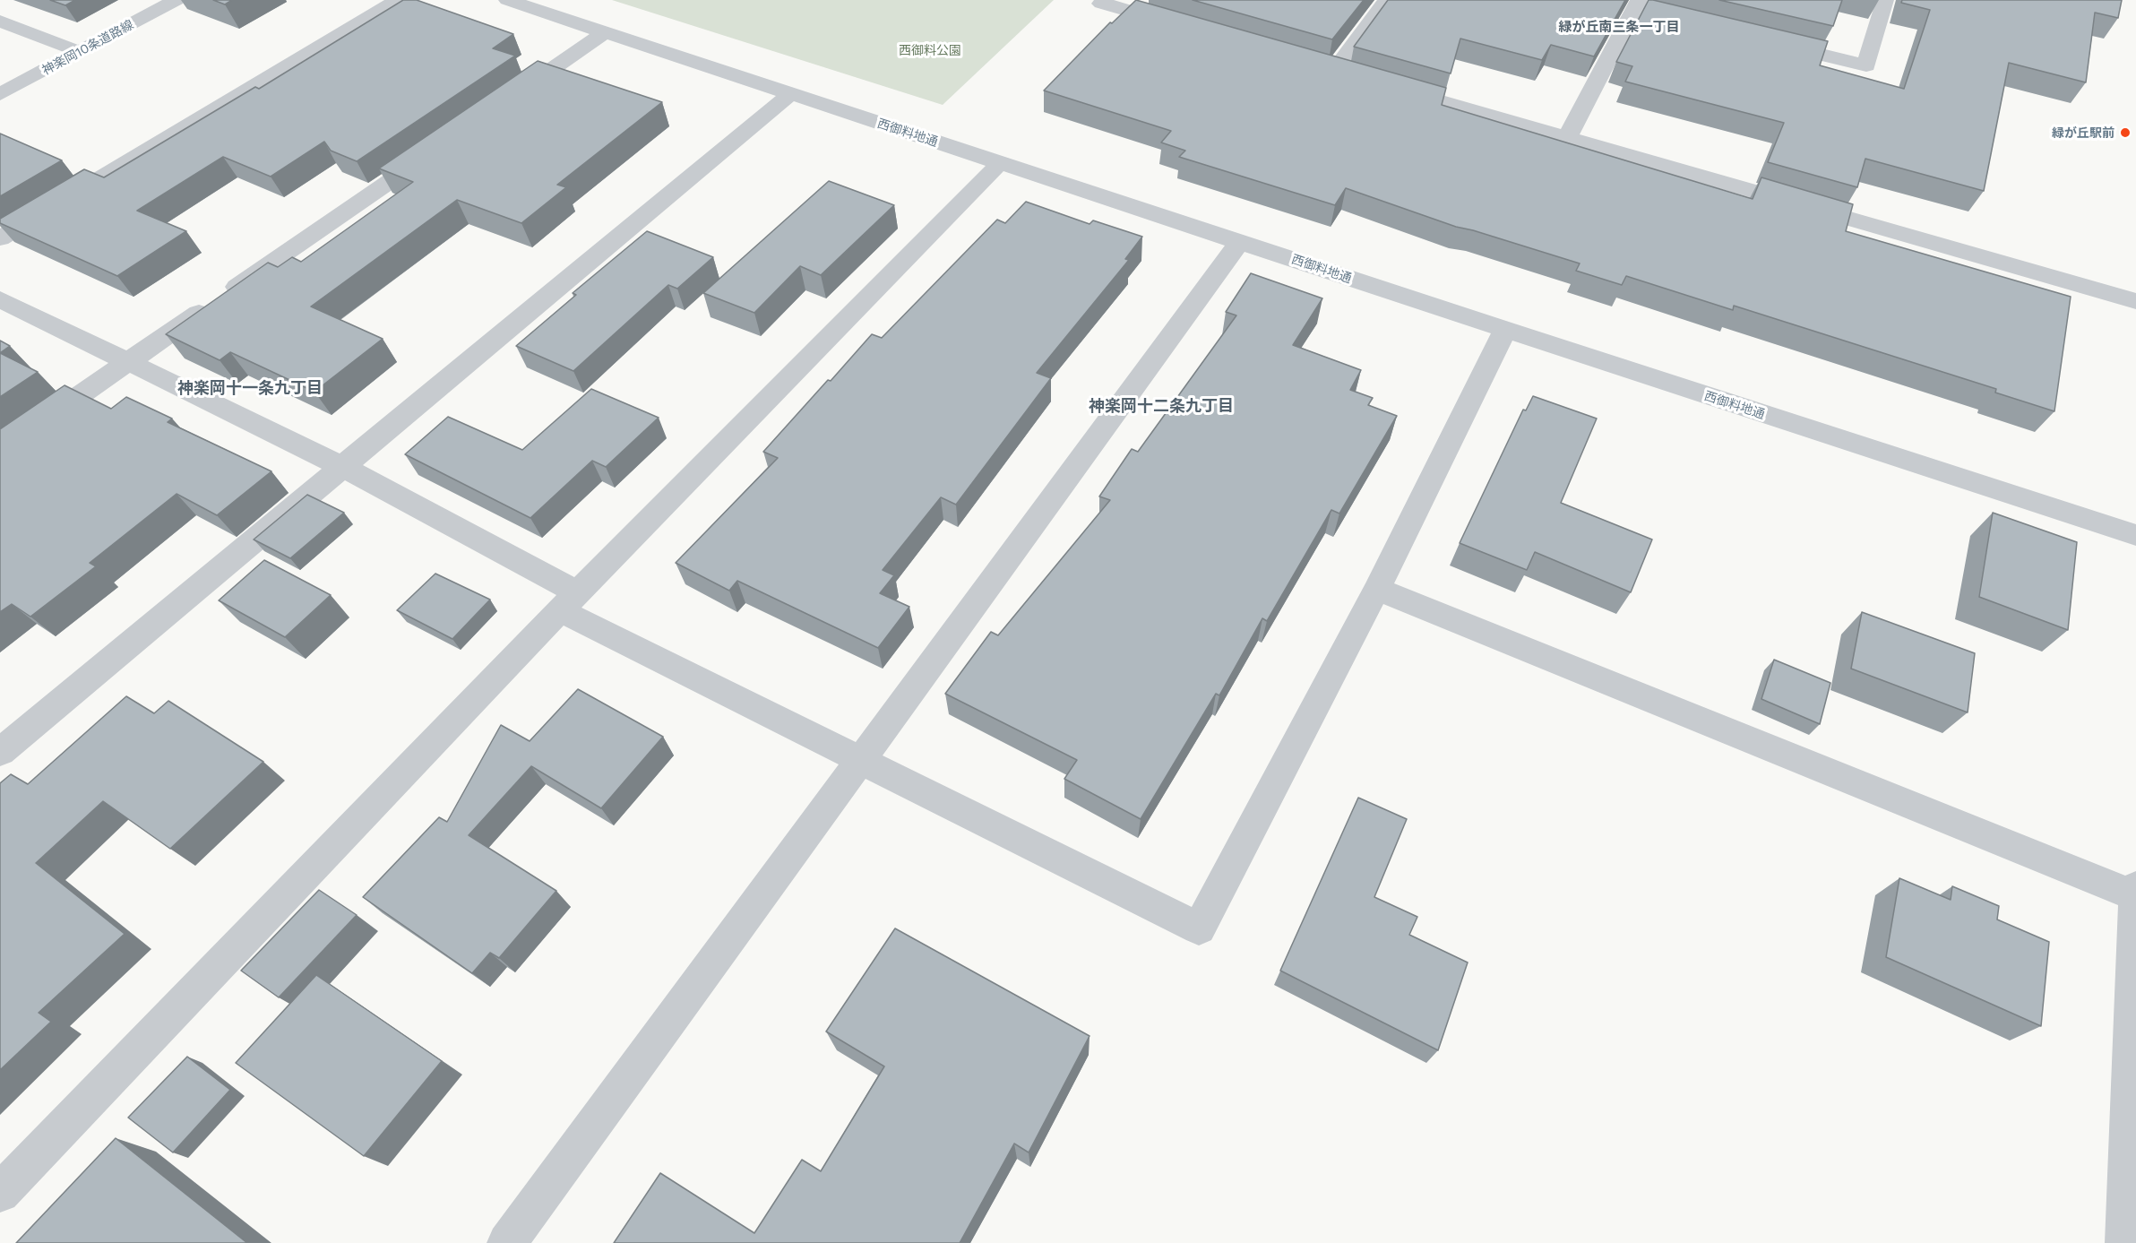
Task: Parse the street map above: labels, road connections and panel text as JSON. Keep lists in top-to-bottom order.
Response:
{
  "streets": {
    "street": ["神楽岡10条道路線", "西御料地通"]
  },
  "districts": ["緑が丘南三条一丁目", "神楽岡十一条九丁目", "神楽岡十二条九丁目"],
  "parks": ["西御料公園"],
  "places": ["緑が丘駅前"]
}
